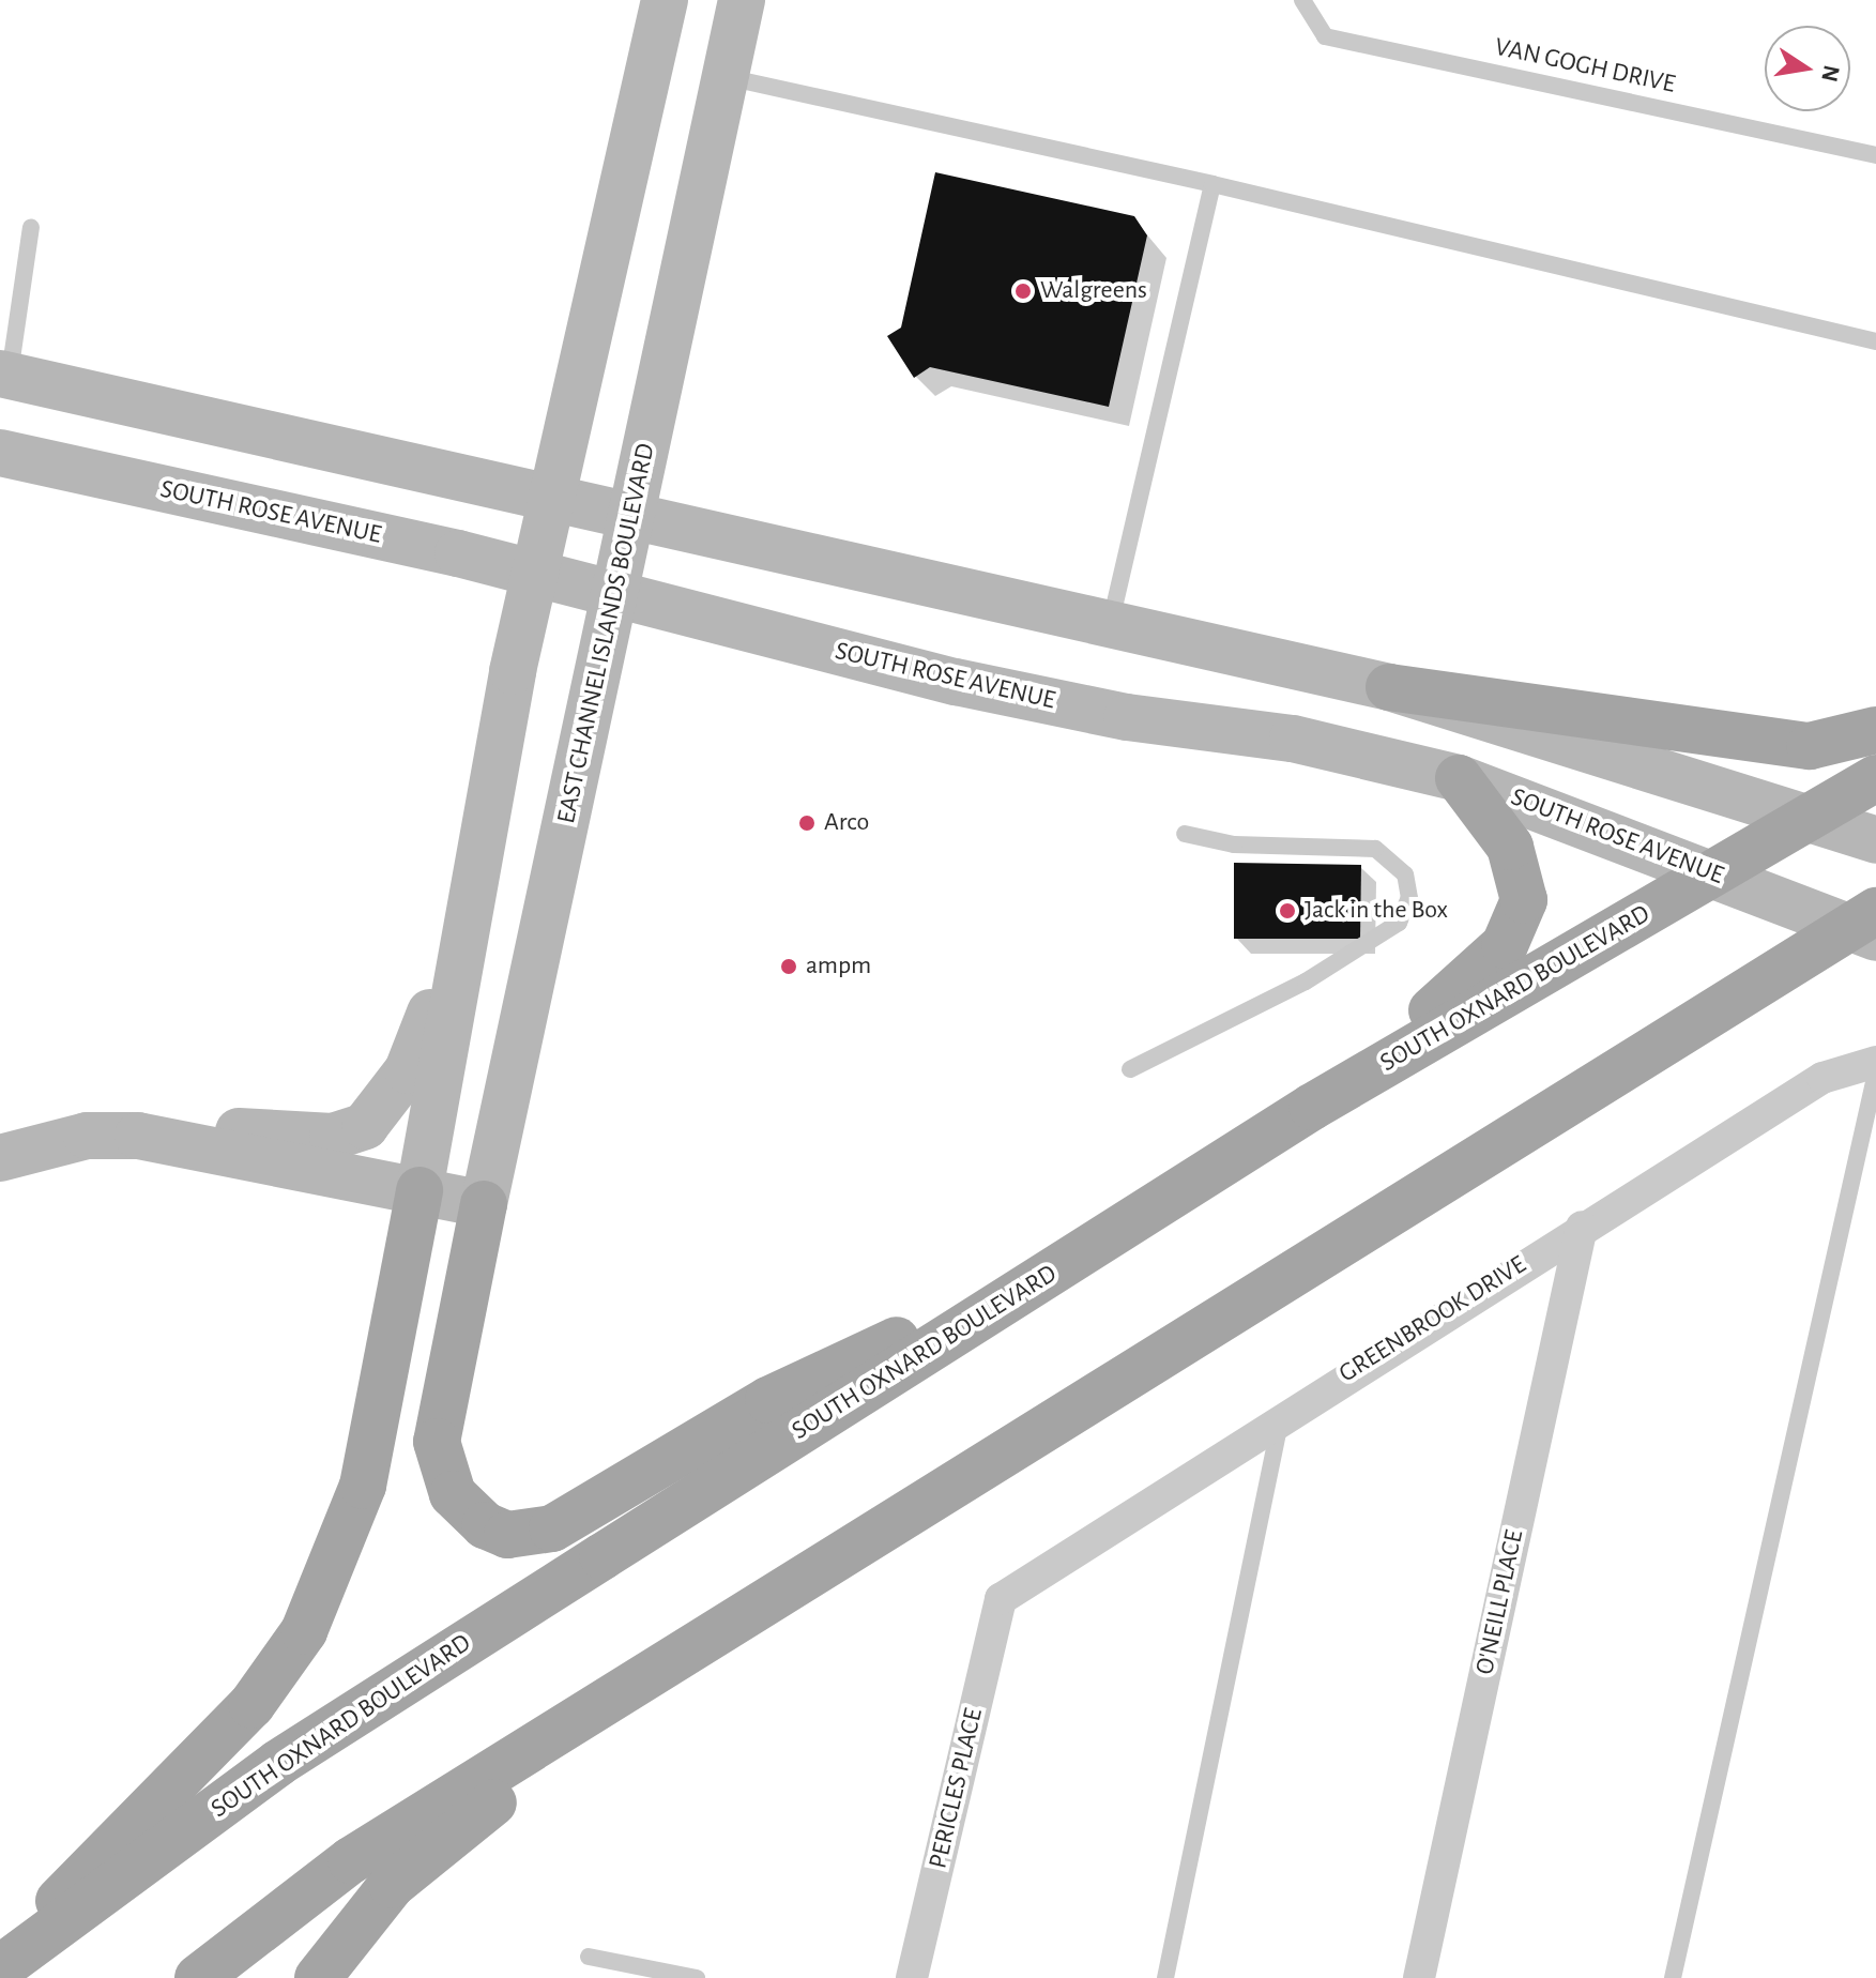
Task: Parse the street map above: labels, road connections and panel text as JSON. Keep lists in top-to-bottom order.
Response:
{
  "streets": {
    "main road": ["SOUTH ROSE AVENUE", "EAST CHANNEL ISLANDS BOULEVARD", "SOUTH OXNARD BOULEVARD"],
    "street": ["GREENBROOK DRIVE", "O'NEILL PLACE", "PERICLES PLACE"],
    "lane": ["VAN GOGH DRIVE"]
  },
  "crossings": [
    ["SOUTH ROSE AVENUE", "EAST CHANNEL ISLANDS BOULEVARD"],
    ["SOUTH ROSE AVENUE", "SOUTH OXNARD BOULEVARD"],
    ["GREENBROOK DRIVE", "O'NEILL PLACE"],
    ["GREENBROOK DRIVE", "PERICLES PLACE"]
  ],
  "places": [
    "Walgreens",
    "Arco",
    "Jack in the Box",
    "ampm"
  ],
  "north": "right"
}
